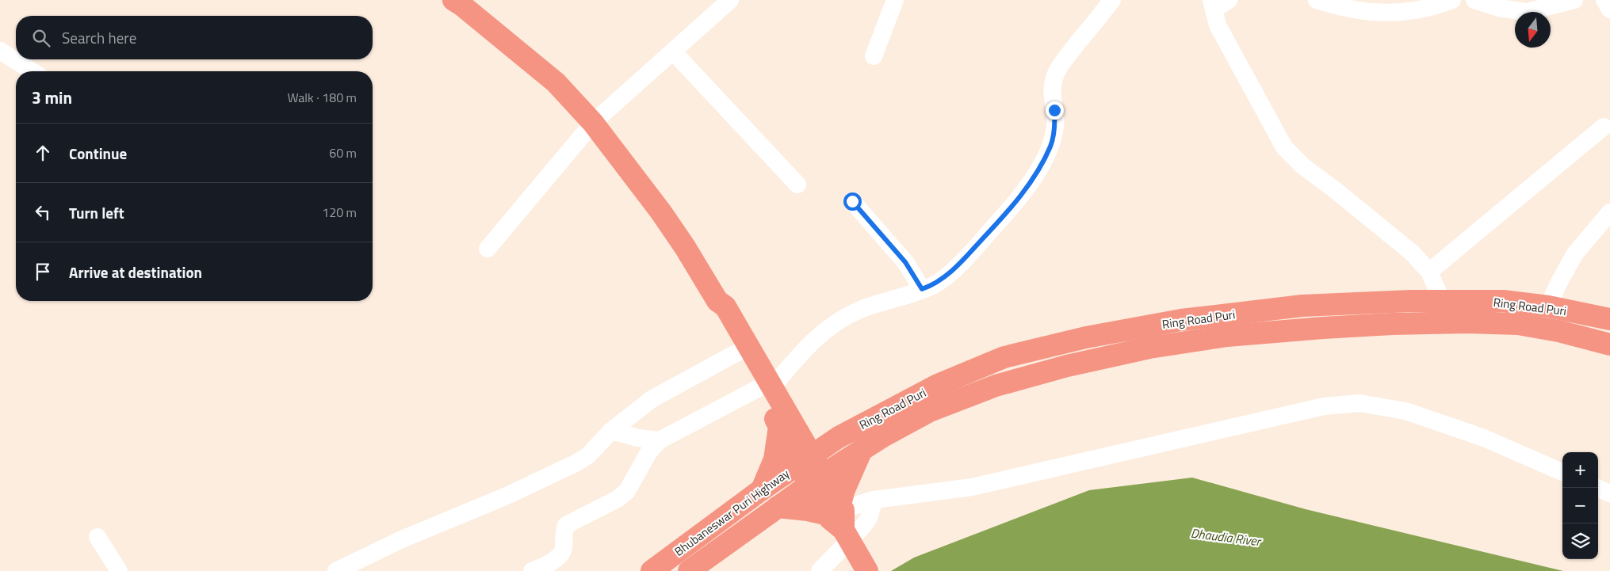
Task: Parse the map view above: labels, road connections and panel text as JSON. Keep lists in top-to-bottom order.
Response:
{
  "streets": {
    "highway": ["Ring Road Puri", "Bhubaneswar Puri Highway"]
  },
  "crossings": [
    ["Ring Road Puri", "Bhubaneswar Puri Highway"]
  ],
  "water": ["Dhaudia River"],
  "north": "bottom",
  "page": {
    "search": "Search here",
    "heading": ["3 min", "Walk · 180 m"],
    "list": [
      ["Continue", "60 m"],
      ["Turn left", "120 m"],
      "Arrive at destination"
    ],
    "map_buttons": ["+", "−"]
  }
}
